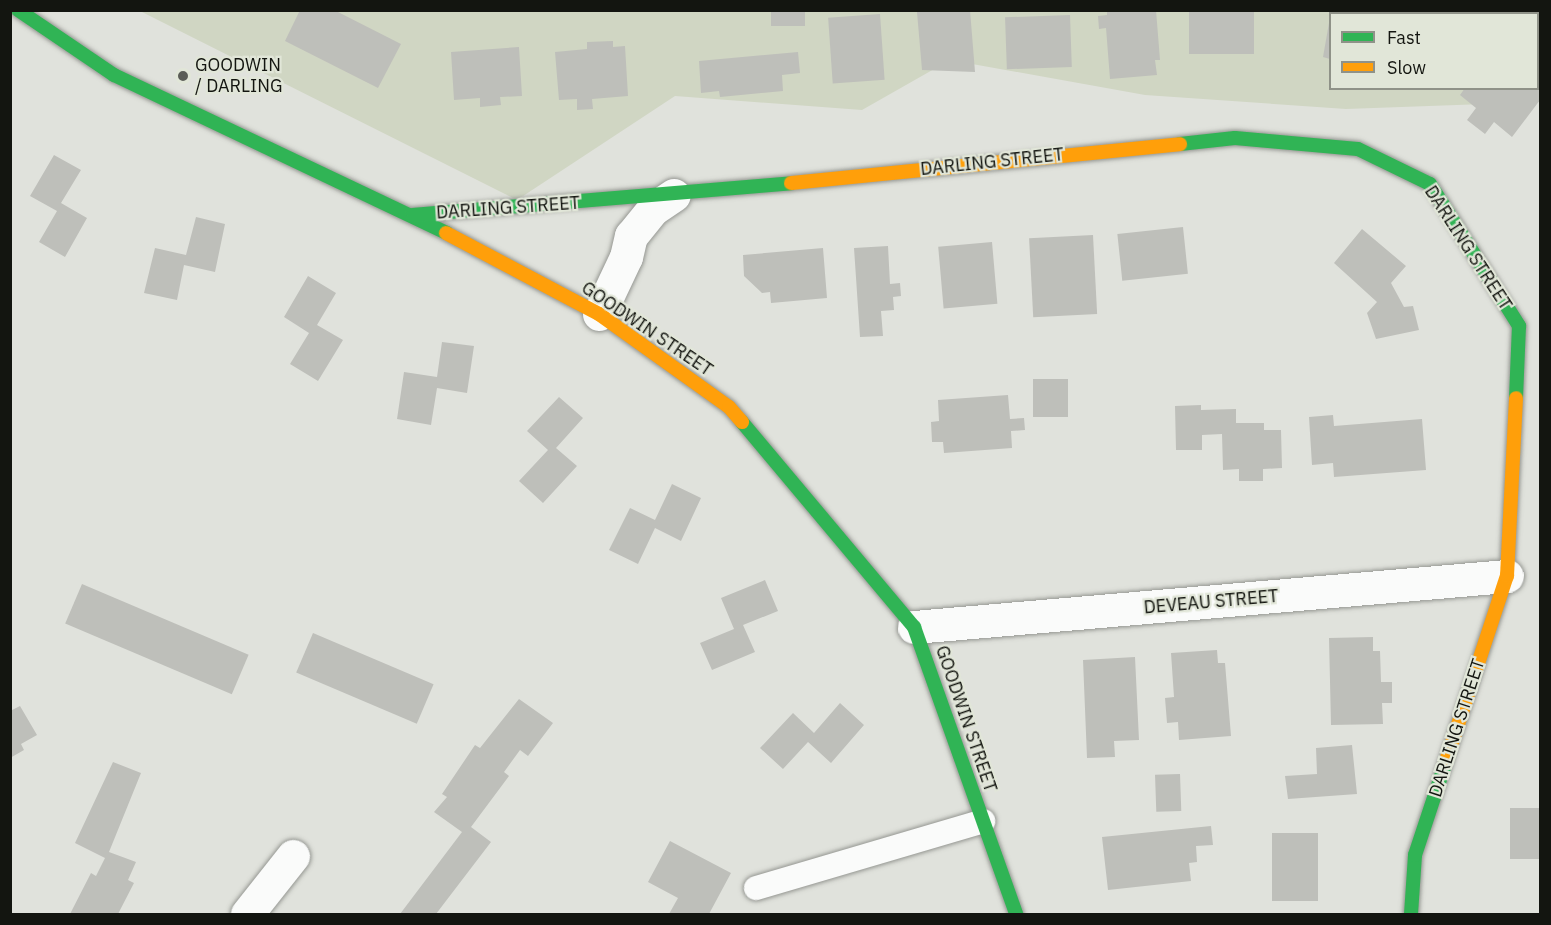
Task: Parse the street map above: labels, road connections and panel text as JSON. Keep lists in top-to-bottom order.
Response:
{
  "streets": {
    "street": ["DARLING STREET", "GOODWIN STREET", "DEVEAU STREET"]
  },
  "crossings": [
    ["DARLING STREET", "GOODWIN STREET"],
    ["DARLING STREET", "DEVEAU STREET"],
    ["GOODWIN STREET", "DEVEAU STREET"]
  ],
  "places": ["GOODWIN / DARLING"],
  "legend": ["Fast", "Slow"]
}
